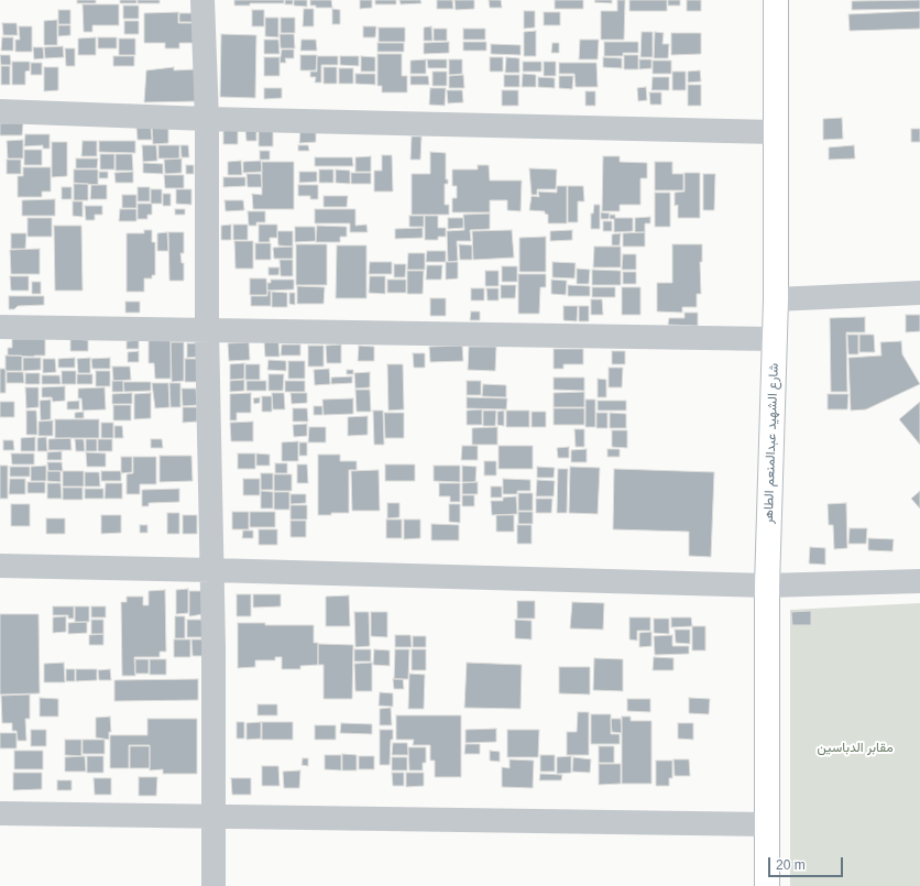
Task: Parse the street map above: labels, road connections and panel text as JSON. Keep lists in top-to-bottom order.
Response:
{
  "streets": {
    "street": ["شارع الشهيد عبدالمنعم الطاهر"]
  },
  "parks": ["مقابر الدباسين"],
  "scale_bar": "20 m"
}
